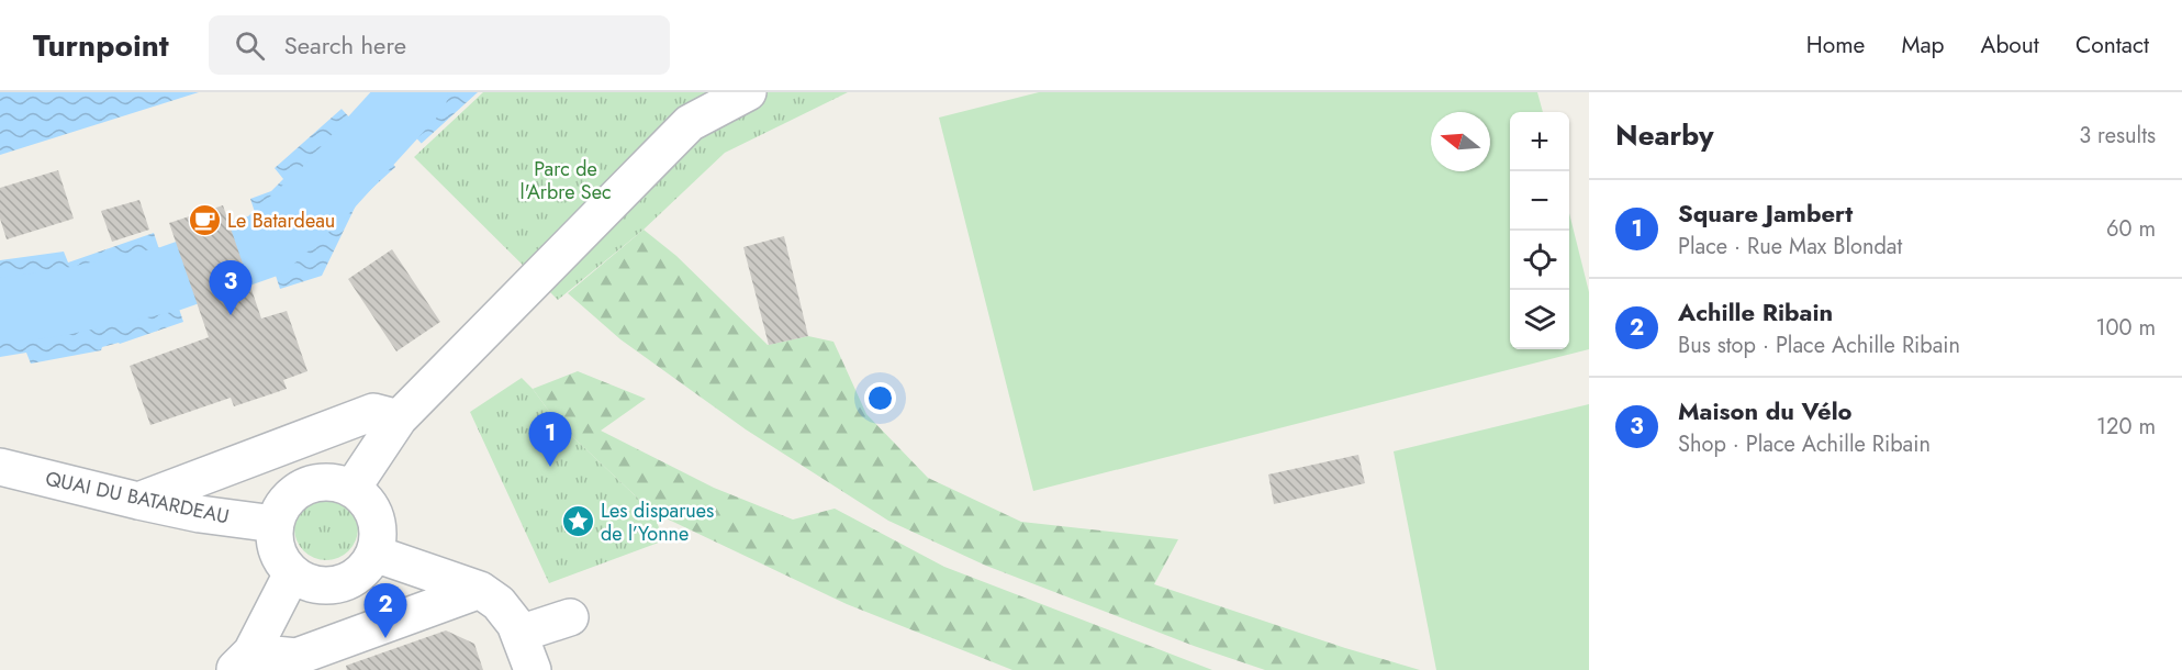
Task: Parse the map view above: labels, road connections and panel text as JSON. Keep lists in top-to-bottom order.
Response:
{
  "streets": {
    "street": ["QUAI DU BATARDEAU"]
  },
  "parks": ["Parc de l'Arbre Sec"],
  "places": {
    "cafe": ["Le Batardeau"],
    "place": ["Les disparues de l’Yonne"]
  },
  "north": "left",
  "page": {
    "header": "Turnpoint",
    "search": "Search here",
    "nav": [
      "Home",
      "Map",
      "About",
      "Contact"
    ],
    "heading": ["Nearby", "3 results"],
    "map_buttons": ["+", "−"],
    "list": [
      {
        "mark": "1",
        "name": "Square Jambert",
        "note": "Place · Rue Max Blondat",
        "value": "60 m"
      },
      {
        "mark": "2",
        "name": "Achille Ribain",
        "note": "Bus stop · Place Achille Ribain",
        "value": "100 m"
      },
      {
        "mark": "3",
        "name": "Maison du Vélo",
        "note": "Shop · Place Achille Ribain",
        "value": "120 m"
      }
    ],
    "pins": ["3", "1", "2"]
  }
}
